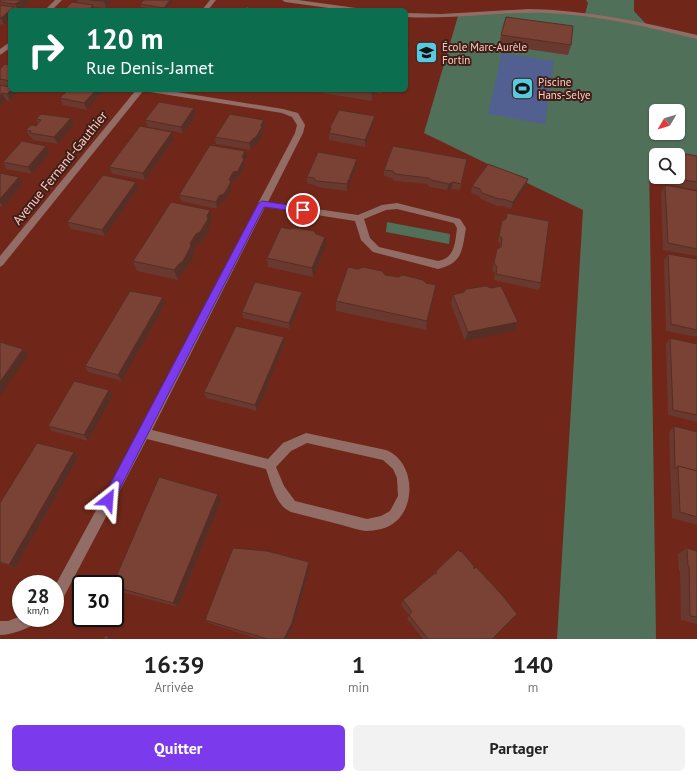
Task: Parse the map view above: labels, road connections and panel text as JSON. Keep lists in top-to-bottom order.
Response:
{
  "streets": {
    "street": ["Avenue Fernand-Gauthier"]
  },
  "places": {
    "school or university": ["École Marc-Aurèle Fortin"],
    "sports": ["Piscine Hans-Selye"]
  },
  "north": "bottom left",
  "page": {
    "turn": ["120 m", "Rue Denis-Jamet"],
    "speed": "28 km/h",
    "limit": "30",
    "eta": [
      "16:39",
      "Arrivée",
      "1",
      "min",
      "140",
      "m"
    ],
    "buttons": ["Quitter", "Partager"]
  }
}
